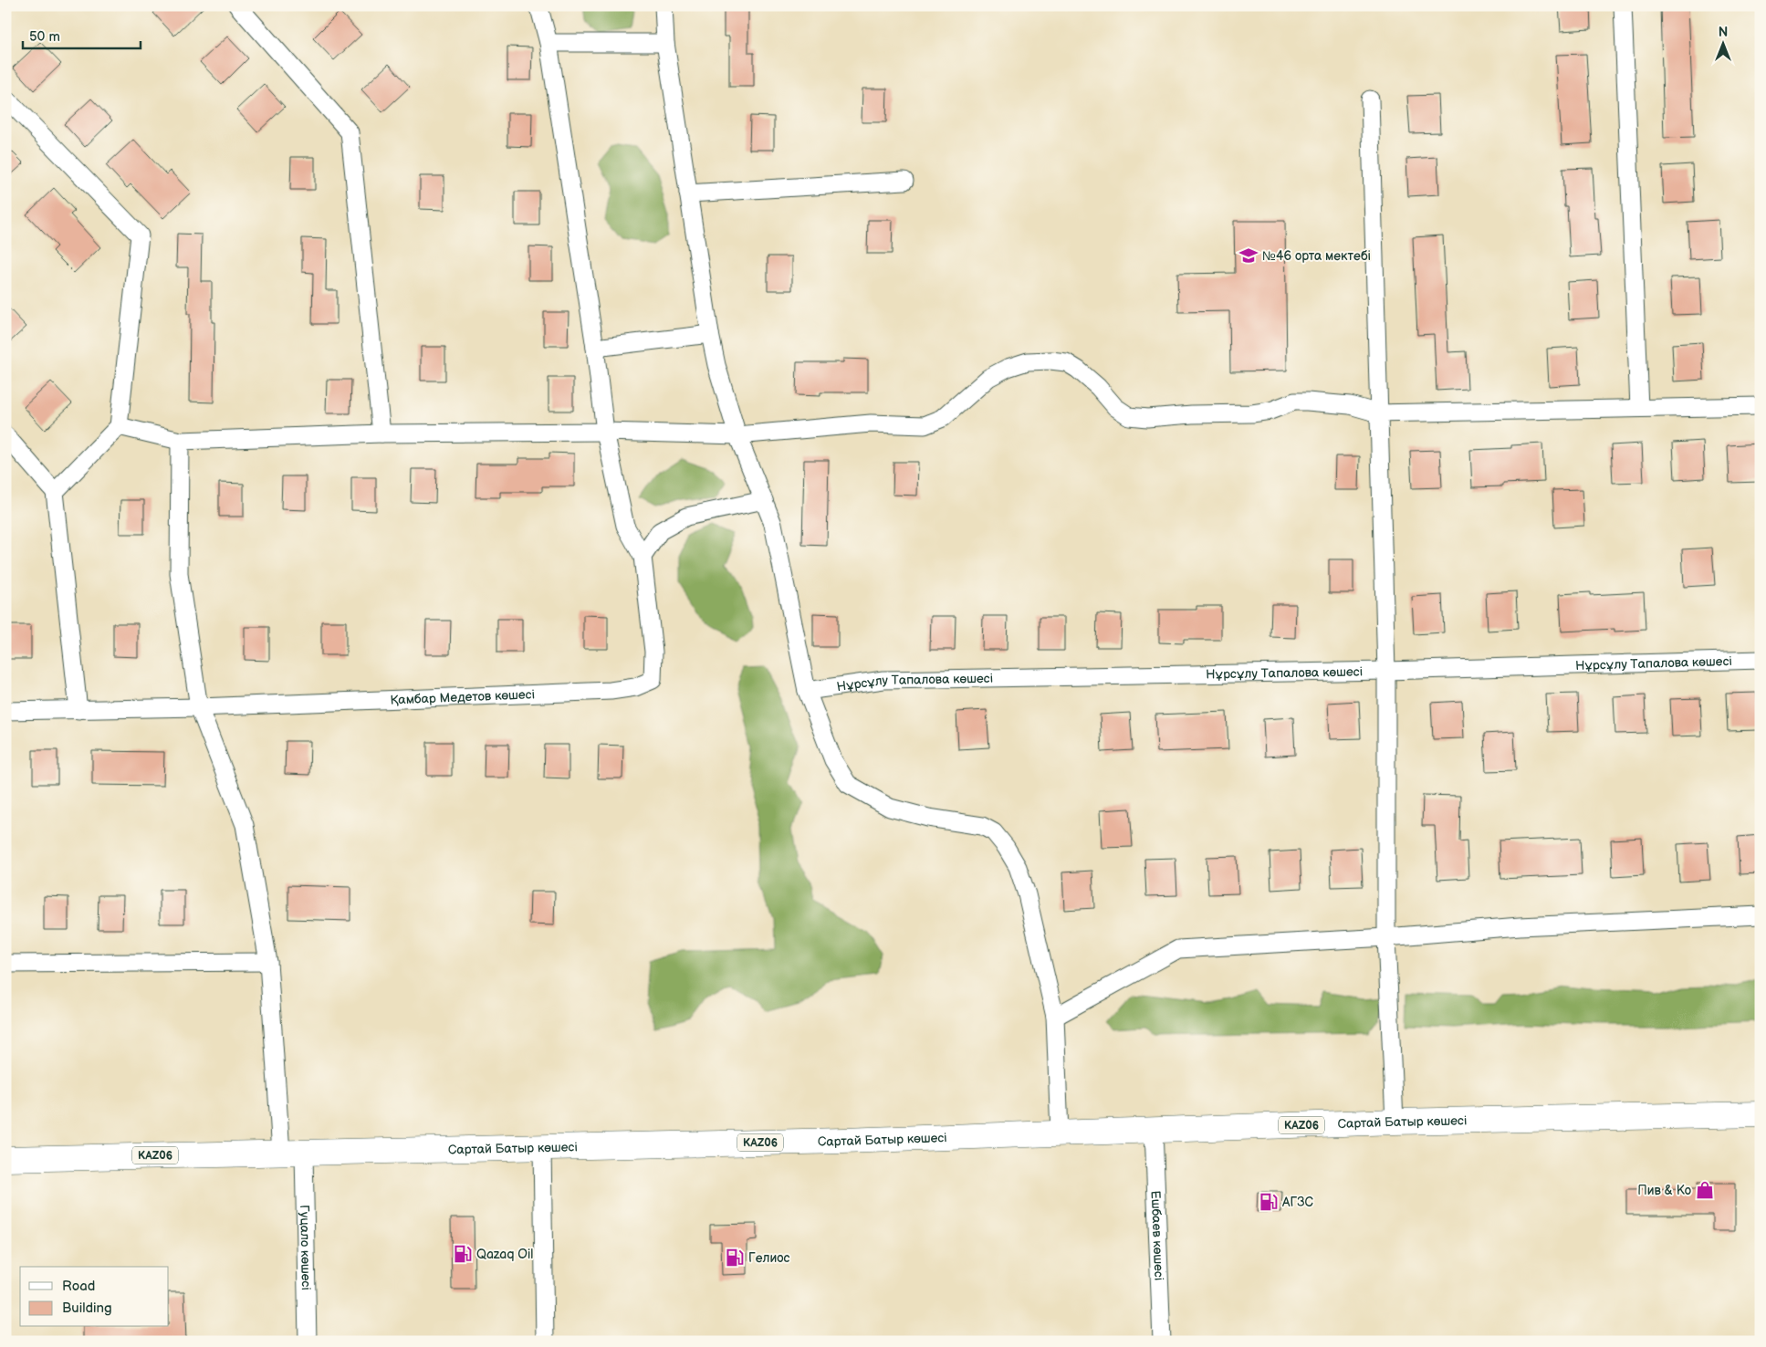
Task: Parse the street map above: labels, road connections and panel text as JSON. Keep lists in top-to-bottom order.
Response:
{
  "streets": {
    "highway": ["Сартай Батыр көшесі", "KАZ06"],
    "street": [
      "Нұрсұлу Тапалова көшесі",
      "Қамбар Медетов көшесі",
      "Ешбаев көшесі",
      "Гуцало көшесі"
    ]
  },
  "crossings": [
    ["Қамбар Медетов көшесі", "Гуцало көшесі"],
    ["Сартай Батыр көшесі", "Ешбаев көшесі"],
    ["Сартай Батыр көшесі", "Гуцало көшесі"]
  ],
  "places": {
    "school or university": ["№46 орта мектебі"],
    "shop": ["Пив & Ко"],
    "fuel station": ["АГЗС", "Qazaq Oil", "Гелиос"]
  },
  "legend": ["Road", "Building"],
  "scale_bar": "50 m",
  "north": "top"
}
